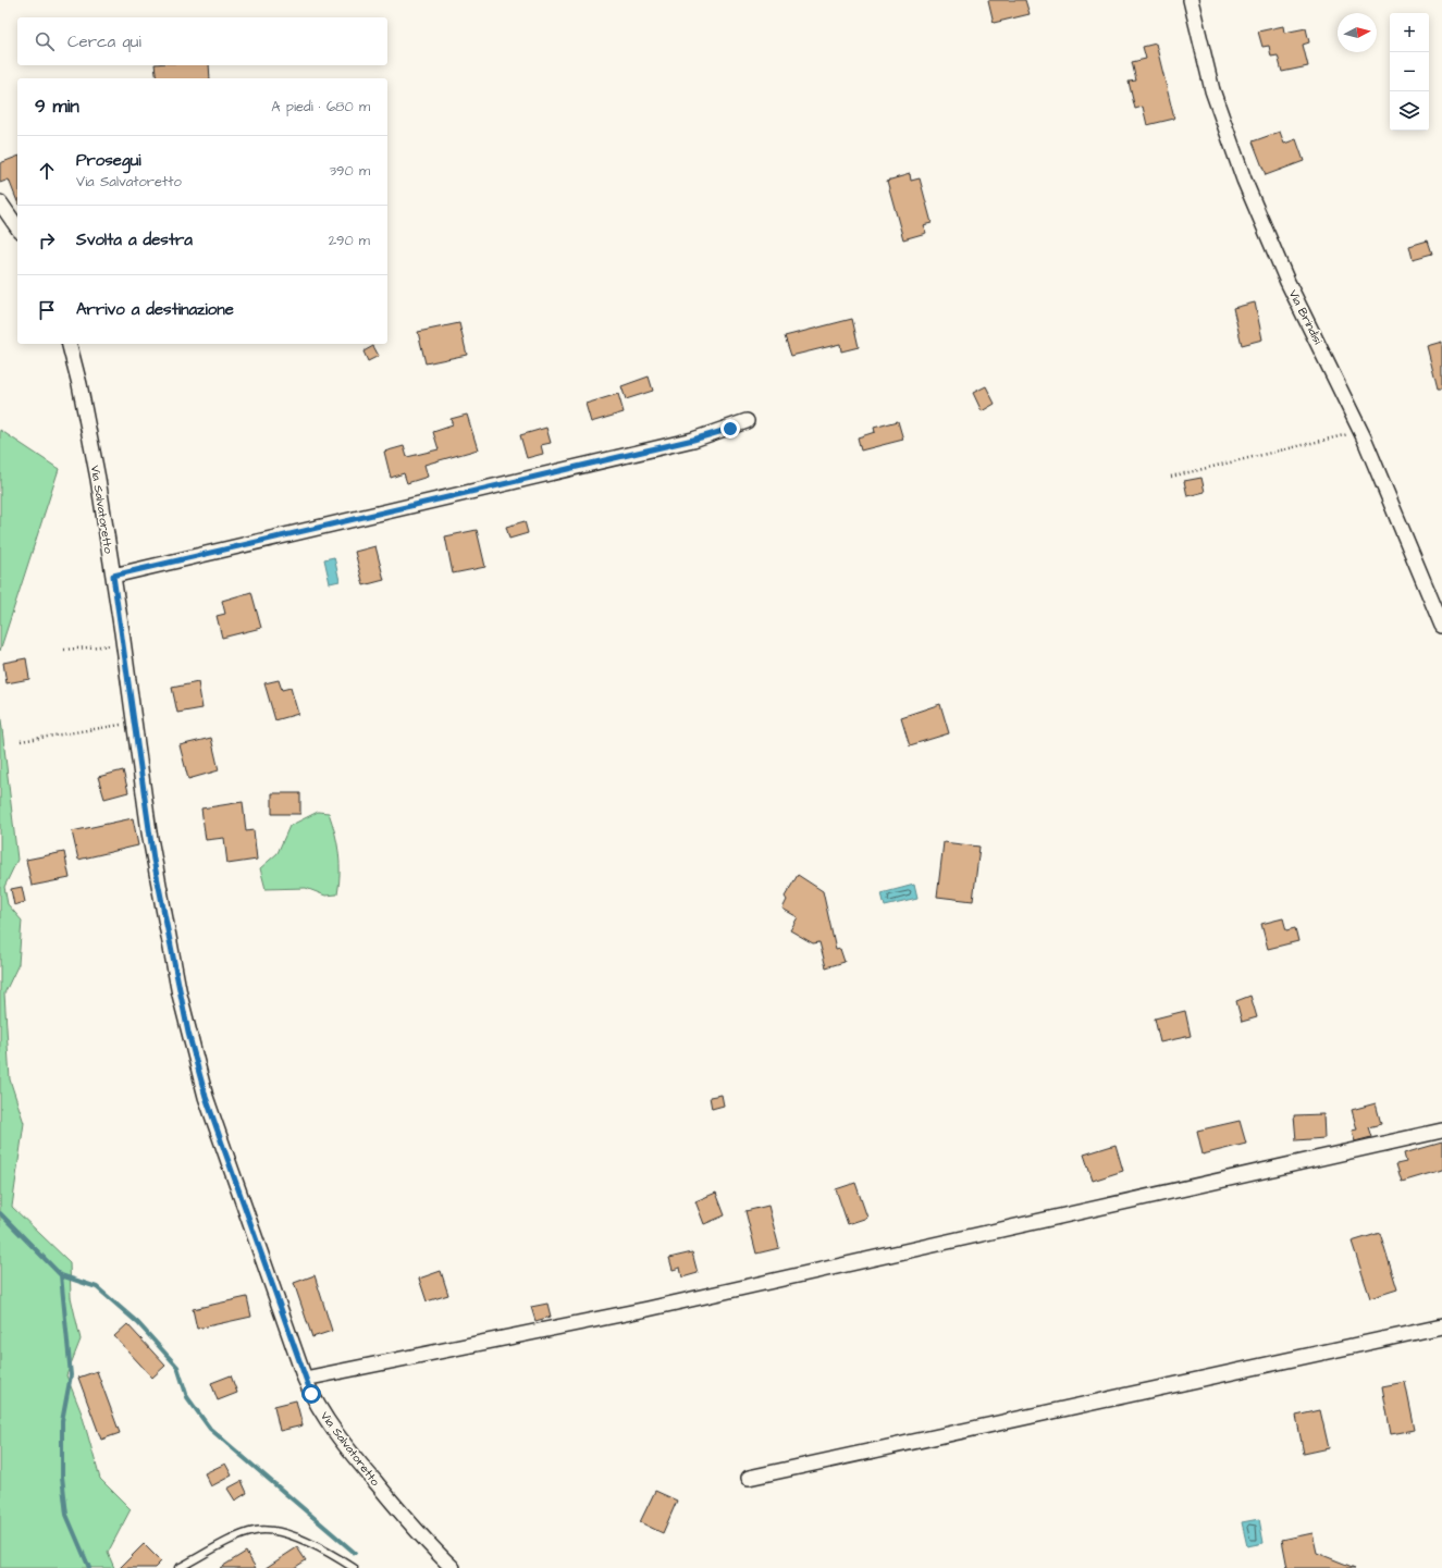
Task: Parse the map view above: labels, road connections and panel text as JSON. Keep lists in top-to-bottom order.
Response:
{
  "streets": {
    "street": ["Via Brindisi", "Via Salvatoretto"]
  },
  "north": "right",
  "page": {
    "map_buttons": ["+", "−"],
    "search": "Cerca qui",
    "heading": ["9 min", "A piedi · 680 m"],
    "list": [
      ["Prosegui", "Via Salvatoretto", "390 m"],
      ["Svolta a destra", "290 m"],
      "Arrivo a destinazione"
    ]
  }
}
